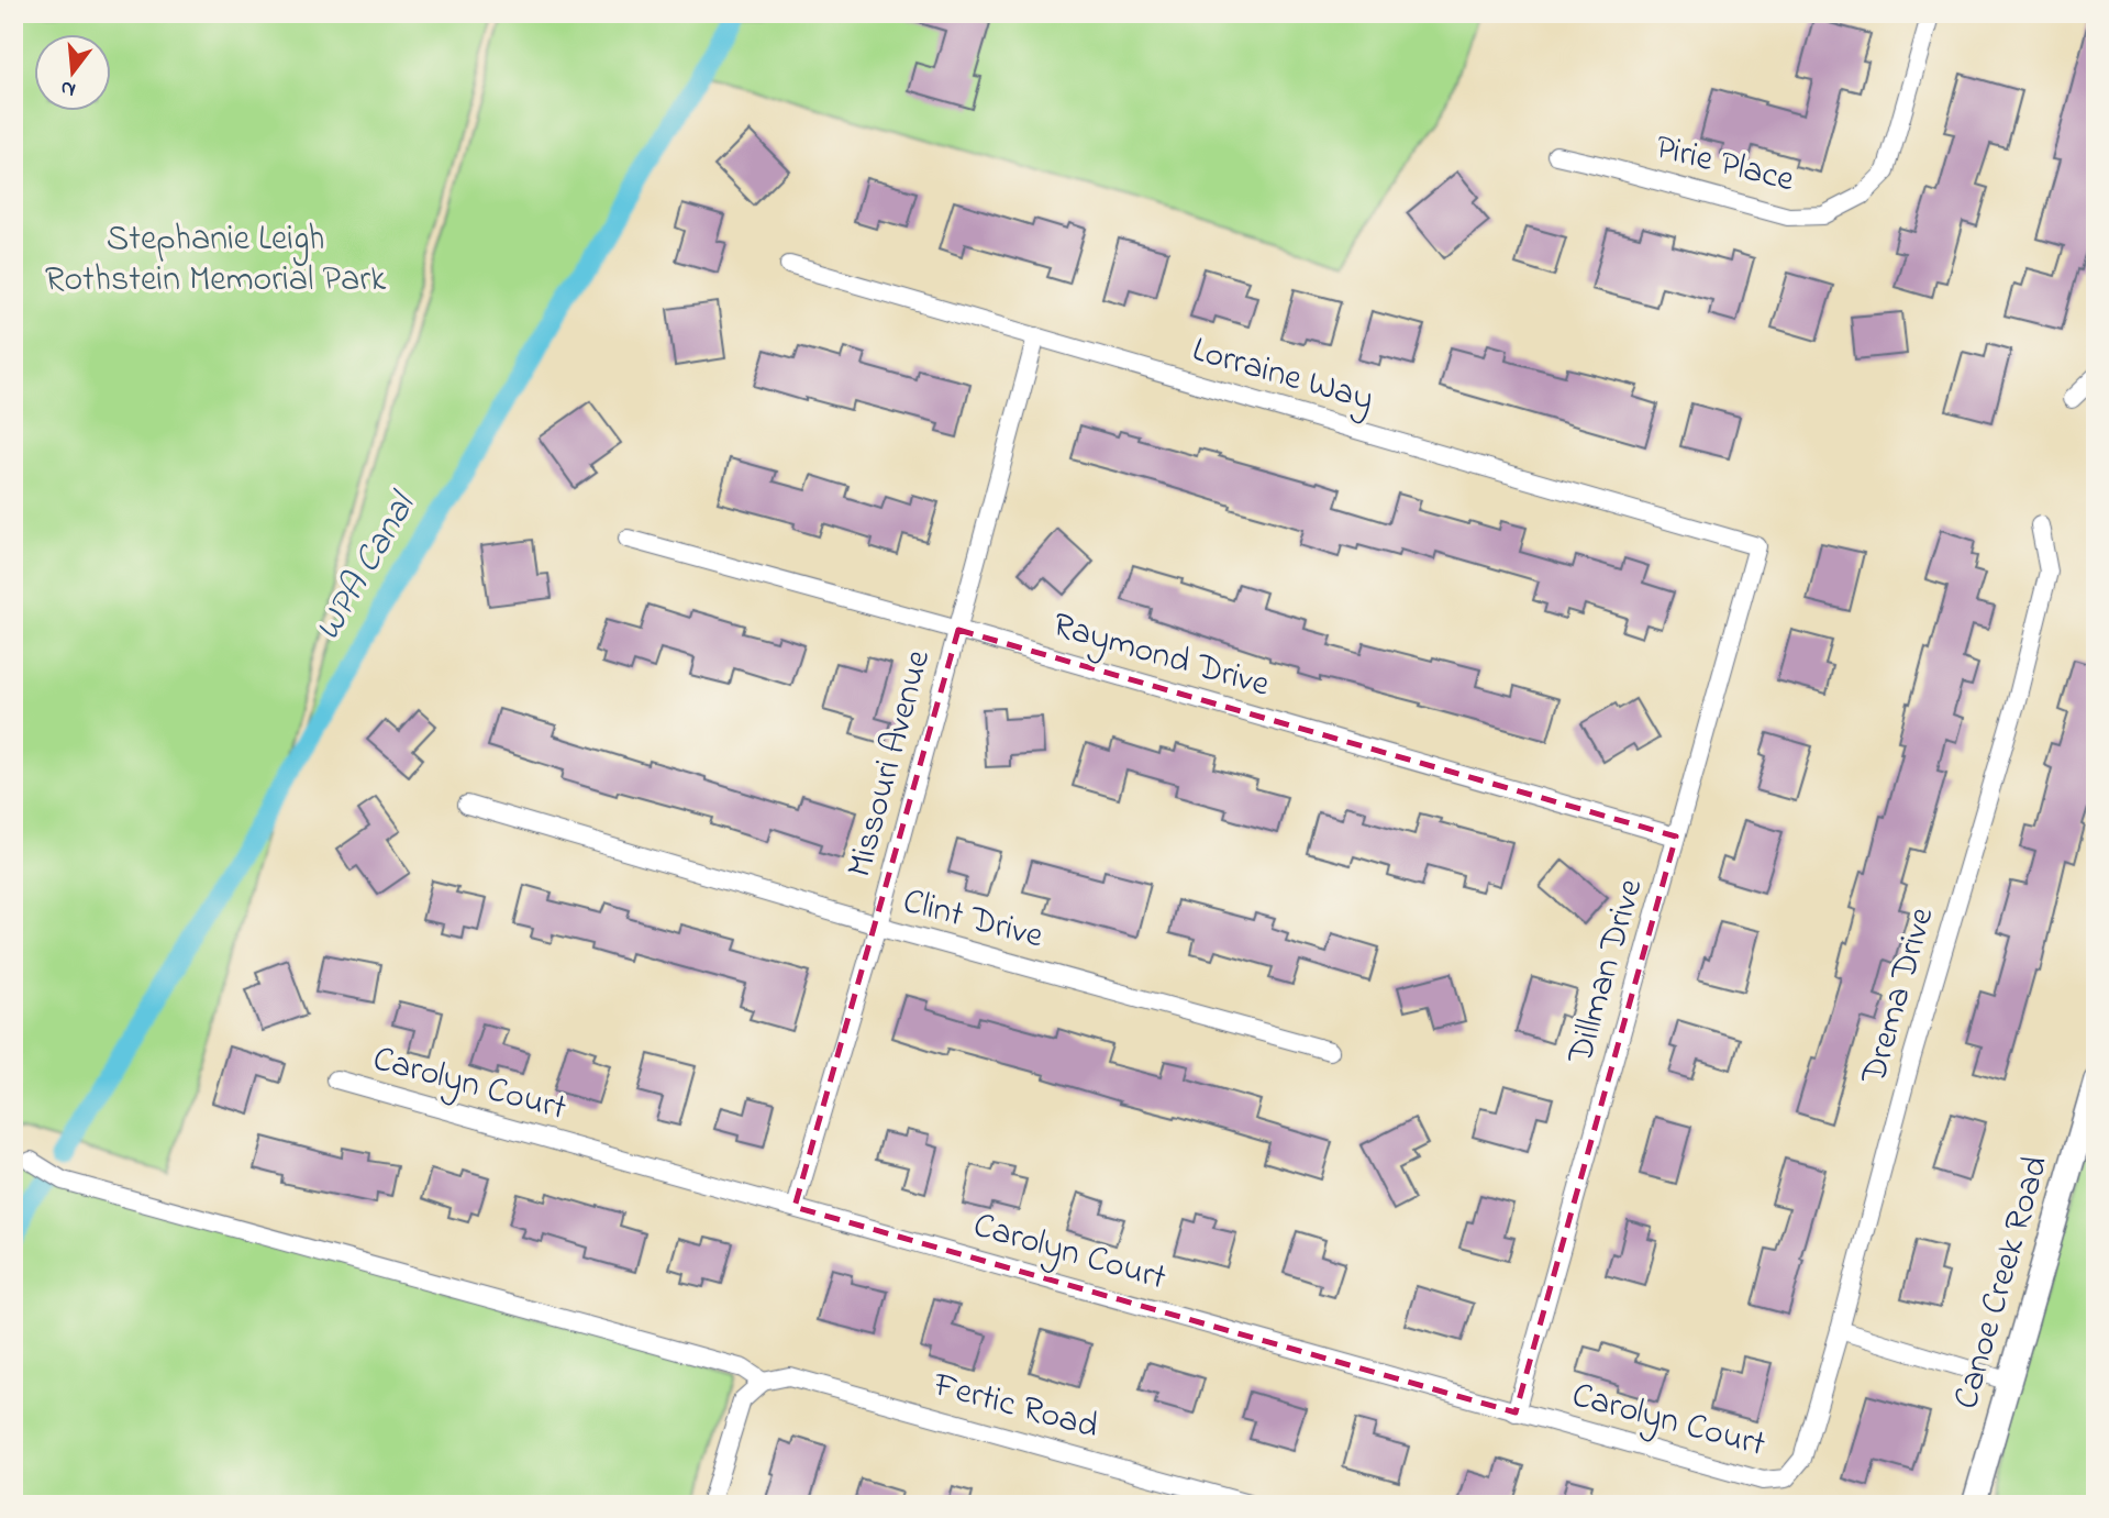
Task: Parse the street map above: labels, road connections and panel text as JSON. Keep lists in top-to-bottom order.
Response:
{
  "streets": {
    "main road": ["Canoe Creek Road"],
    "street": [
      "Pirie Place",
      "Lorraine Way",
      "Raymond Drive",
      "Missouri Avenue",
      "Clint Drive",
      "Dillman Drive",
      "Drema Drive",
      "Carolyn Court",
      "Fertic Road"
    ]
  },
  "crossings": [
    ["Lorraine Way", "Missouri Avenue"],
    ["Lorraine Way", "Dillman Drive"],
    ["Raymond Drive", "Missouri Avenue"],
    ["Raymond Drive", "Dillman Drive"],
    ["Missouri Avenue", "Clint Drive"],
    ["Missouri Avenue", "Carolyn Court"],
    ["Dillman Drive", "Carolyn Court"],
    ["Drema Drive", "Carolyn Court"]
  ],
  "water": ["WPA Canal"],
  "parks": ["Stephanie Leigh Rothstein Memorial Park"],
  "north": "bottom"
}
